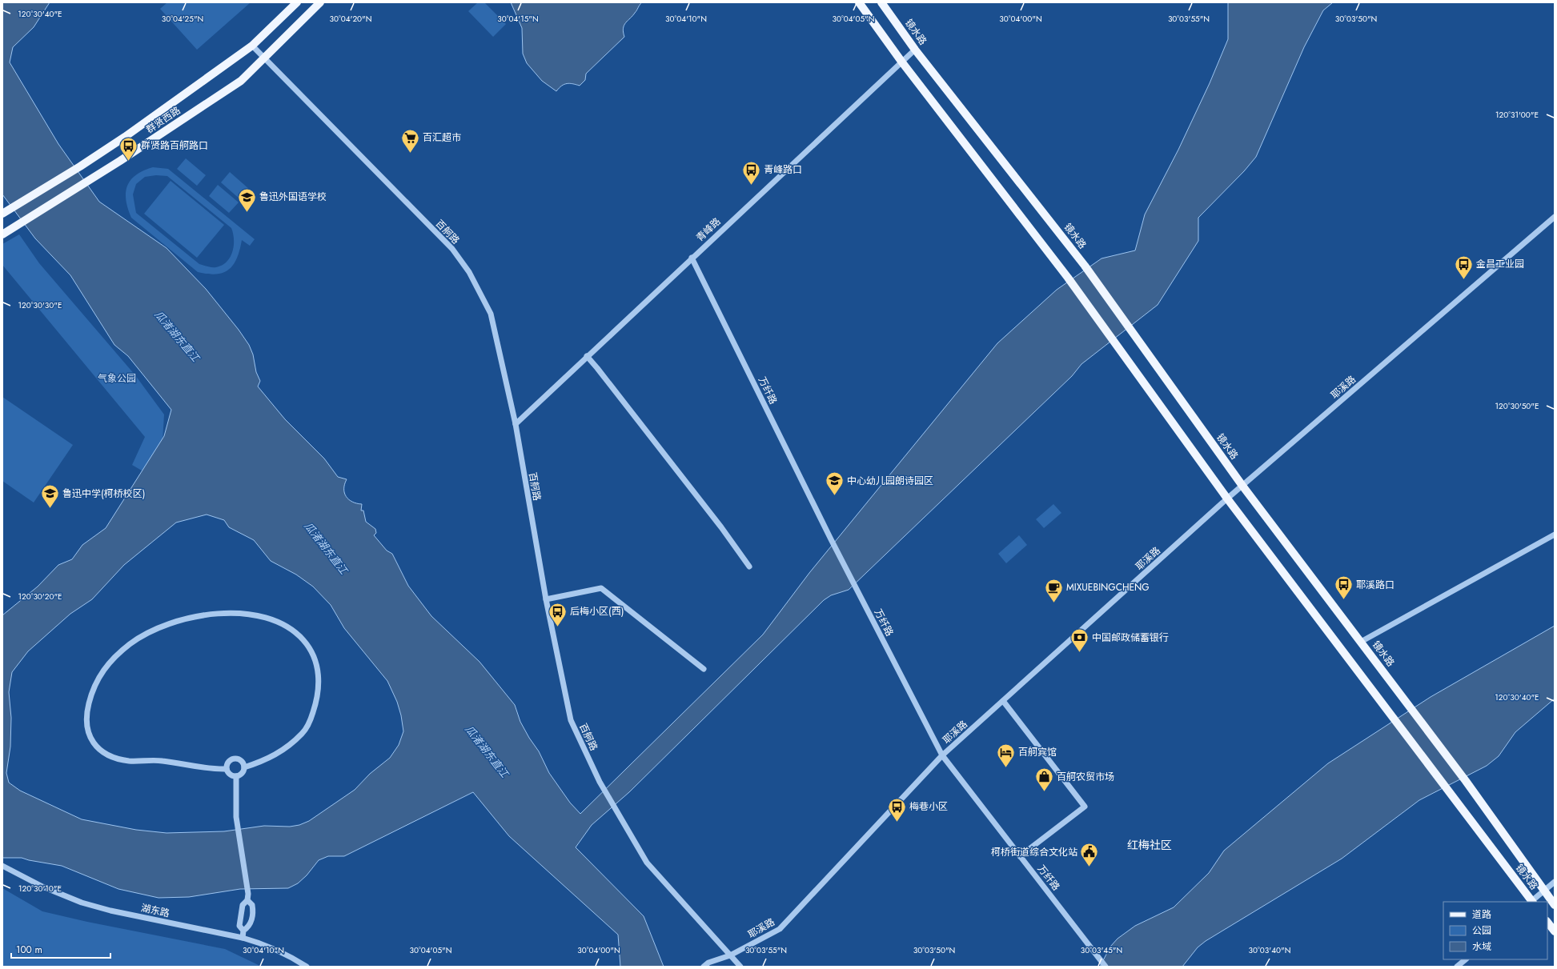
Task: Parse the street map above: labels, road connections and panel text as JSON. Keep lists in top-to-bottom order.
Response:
{
  "streets": {
    "main road": ["镜水路", "群贤西路"],
    "street": [
      "青峰路",
      "百舸路",
      "耶溪路",
      "万纤路",
      "湖东路"
    ]
  },
  "crossings": [
    ["镜水路", "青峰路"],
    ["镜水路", "耶溪路"],
    ["群贤西路", "百舸路"],
    ["青峰路", "百舸路"],
    ["青峰路", "万纤路"],
    ["百舸路", "耶溪路"],
    ["耶溪路", "万纤路"]
  ],
  "districts": ["红梅社区"],
  "water": ["瓜渚湖东直江"],
  "parks": ["气象公园"],
  "places": {
    "supermarket": ["百汇超市"],
    "bus stop": [
      "群贤路百舸路口",
      "青峰路口",
      "金昌工业园",
      "耶溪路口",
      "后梅小区(西)",
      "梅巷小区"
    ],
    "school or university": ["鲁迅外国语学校", "中心幼儿园朗诗园区", "鲁迅中学(柯桥校区)"],
    "cafe": ["MIXUEBINGCHENG"],
    "bank": ["中国邮政储蓄银行"],
    "hotel": ["百舸宾馆"],
    "shop": ["百舸农贸市场"],
    "public building": ["柯桥街道综合文化站"]
  },
  "legend": ["道路", "公园", "水域"],
  "scale_bar": "100 m",
  "coordinates": [
    "120°30'40\"E",
    "30°04'15\"N",
    "30°04'10\"N",
    "30°04'05\"N",
    "30°04'00\"N",
    "30°03'55\"N",
    "30°03'50\"N",
    "30°04'25\"N",
    "30°04'20\"N",
    "120°31'00\"E",
    "120°30'30\"E",
    "120°30'50\"E",
    "120°30'20\"E",
    "120°30'10\"E",
    "30°03'45\"N",
    "30°03'40\"N"
  ]
}
